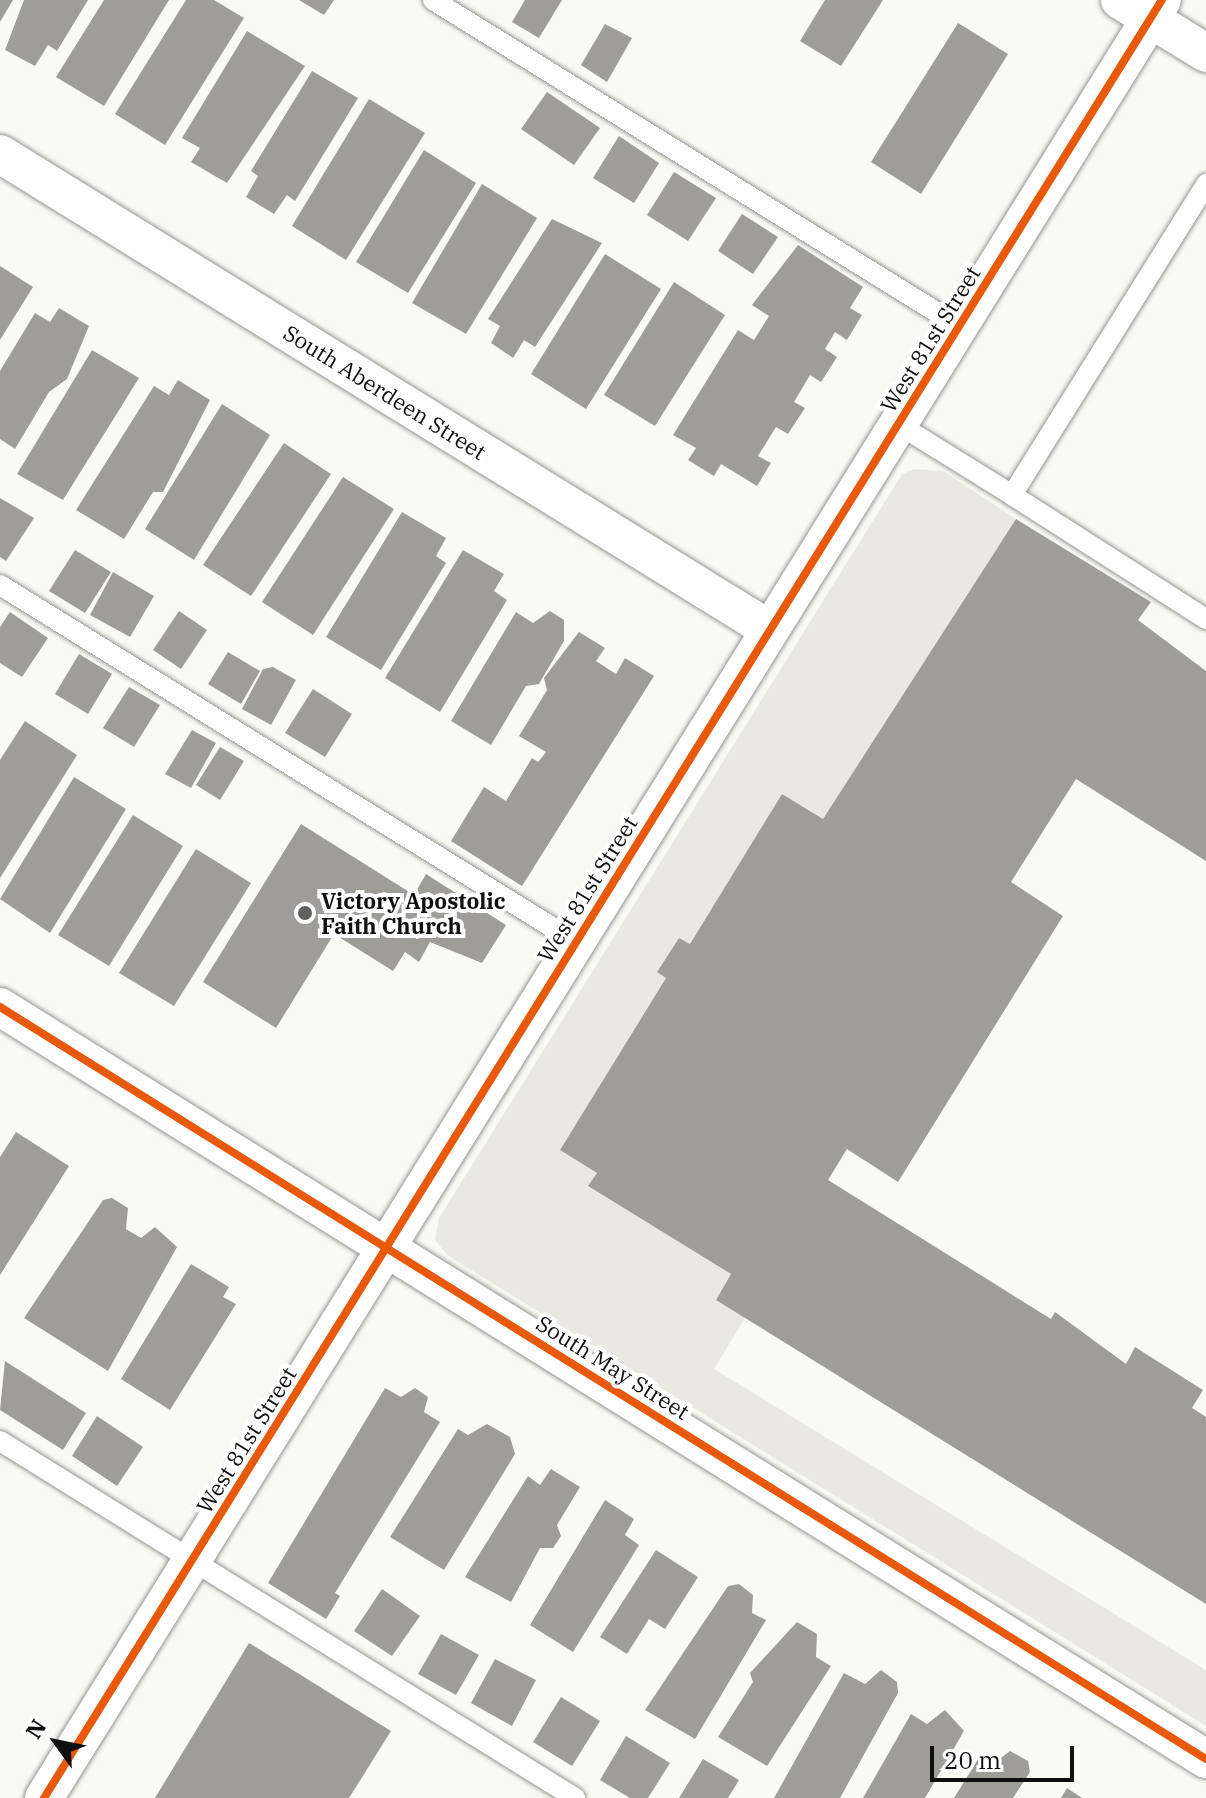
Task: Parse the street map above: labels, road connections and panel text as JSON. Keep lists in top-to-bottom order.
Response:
{
  "streets": {
    "street": ["West 81st Street", "South Aberdeen Street", "South May Street"]
  },
  "crossings": [
    ["West 81st Street", "South Aberdeen Street"],
    ["West 81st Street", "South May Street"]
  ],
  "places": ["Victory Apostolic Faith Church"],
  "scale_bar": "20 m",
  "north": "top left"
}
